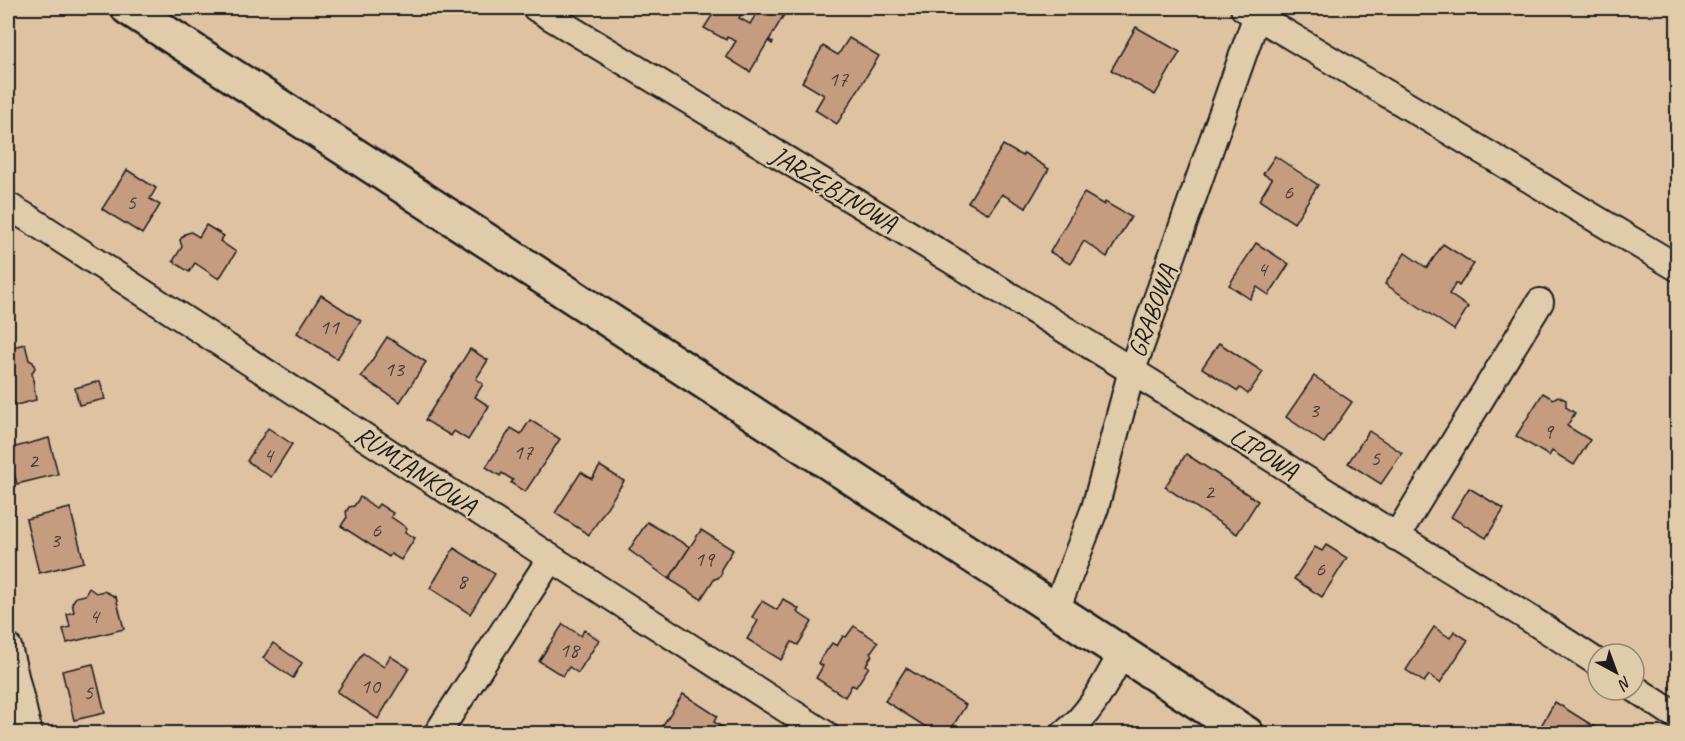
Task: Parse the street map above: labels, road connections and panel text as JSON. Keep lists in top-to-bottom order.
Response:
{
  "streets": {
    "street": [
      "JARZĘBINOWA",
      "GRABOWA",
      "LIPOWA",
      "RUMIANKOWA"
    ]
  },
  "crossings": [
    ["JARZĘBINOWA", "GRABOWA"],
    ["JARZĘBINOWA", "LIPOWA"],
    ["GRABOWA", "LIPOWA"]
  ],
  "house_numbers": [
    "17",
    "6",
    "5",
    "4",
    "11",
    "13",
    "3",
    "9",
    "17",
    "4",
    "5",
    "2",
    "2",
    "6",
    "3",
    "19",
    "6",
    "8",
    "4",
    "18",
    "10",
    "5"
  ],
  "north": "bottom right"
}
